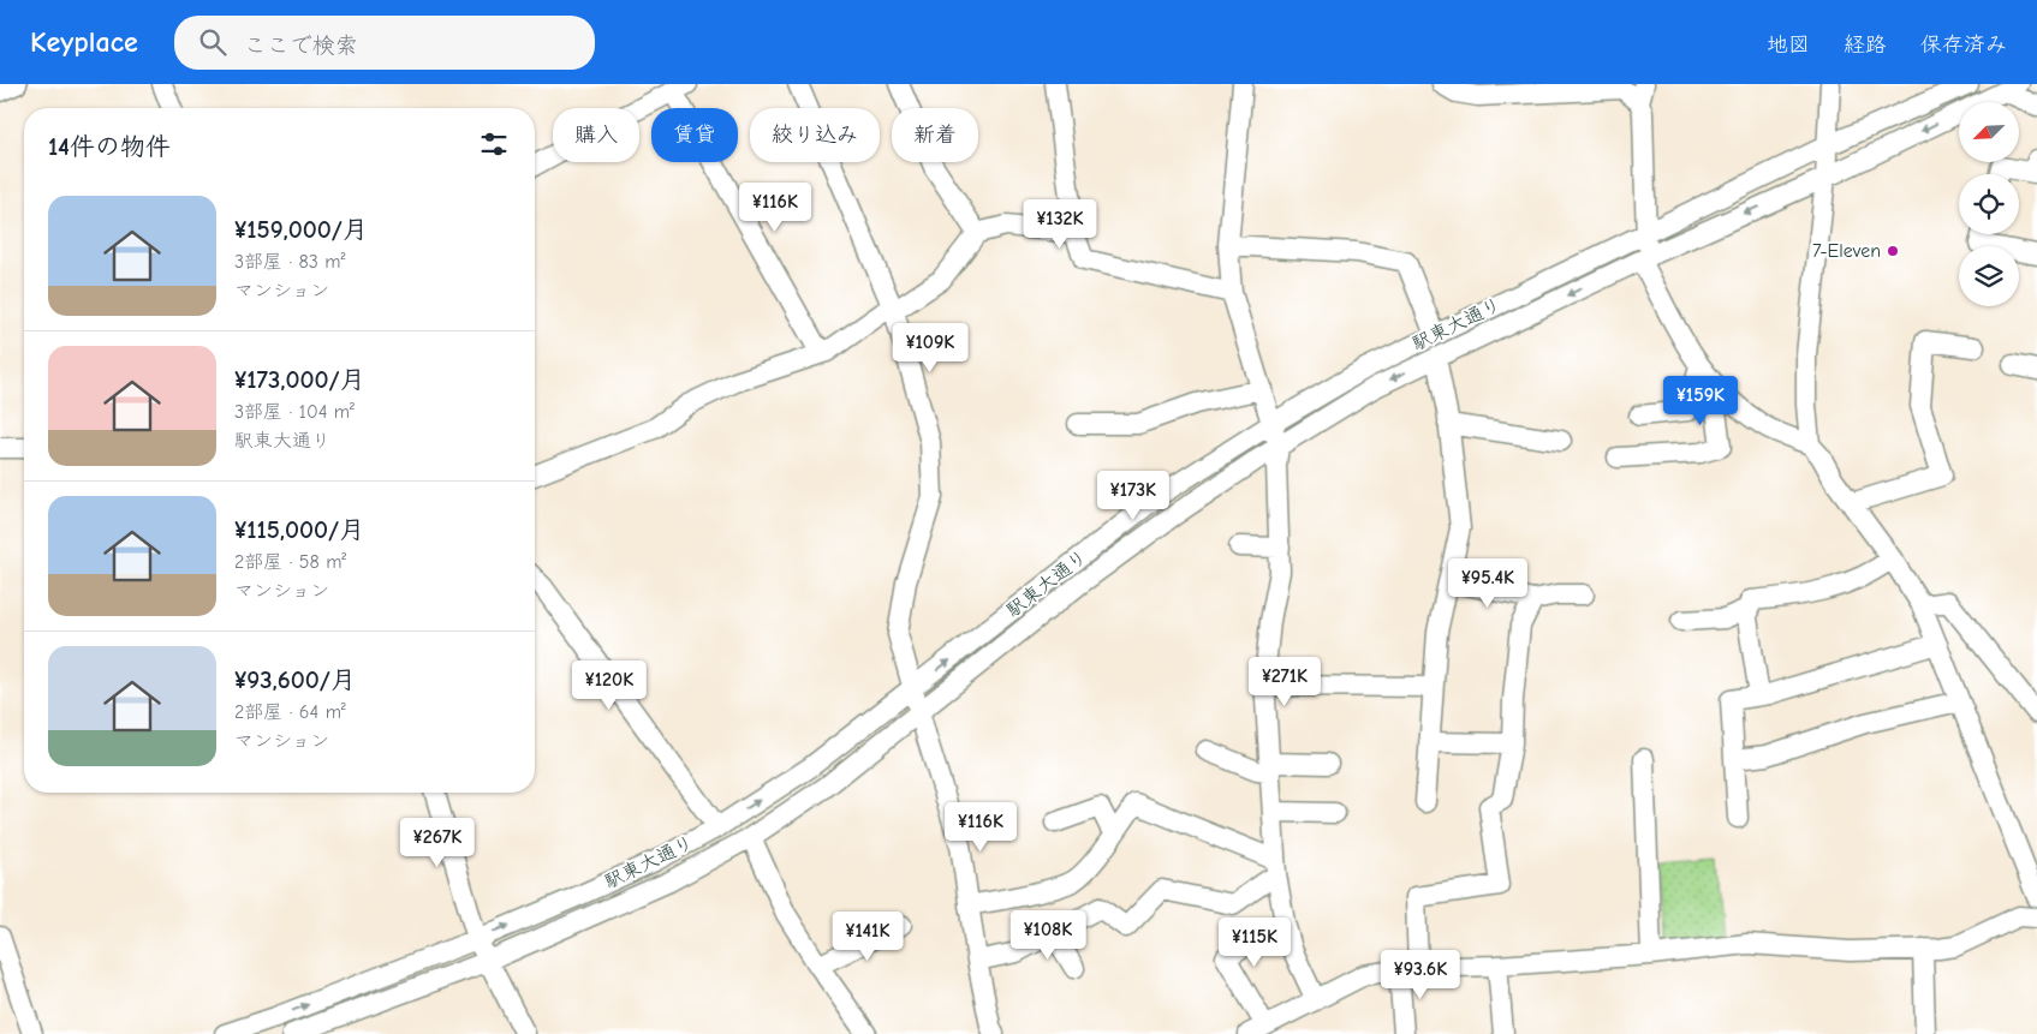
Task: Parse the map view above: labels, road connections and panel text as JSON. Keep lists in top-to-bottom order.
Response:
{
  "streets": {
    "street": ["駅東大通り"]
  },
  "places": ["7-Eleven"],
  "north": "bottom left",
  "page": {
    "header": "Keyplace",
    "search": "ここで検索",
    "nav": ["地図", "経路", "保存済み"],
    "chip": [
      "購入",
      "賃貸",
      "絞り込み",
      "新着"
    ],
    "heading": "14件の物件",
    "list": [
      {
        "name": "¥159,000/月",
        "note": "3部屋 · 83 m² · マンション"
      },
      {
        "name": "¥173,000/月",
        "note": "3部屋 · 104 m² · 駅東大通り"
      },
      {
        "name": "¥115,000/月",
        "note": "2部屋 · 58 m² · マンション"
      },
      {
        "name": "¥93,600/月",
        "note": "2部屋 · 64 m² · マンション"
      }
    ],
    "price": [
      "¥116K",
      "¥132K",
      "¥109K",
      "¥159K",
      "¥173K",
      "¥95.4K",
      "¥271K",
      "¥120K",
      "¥116K",
      "¥267K",
      "¥108K",
      "¥141K",
      "¥115K",
      "¥93.6K"
    ]
  }
}
